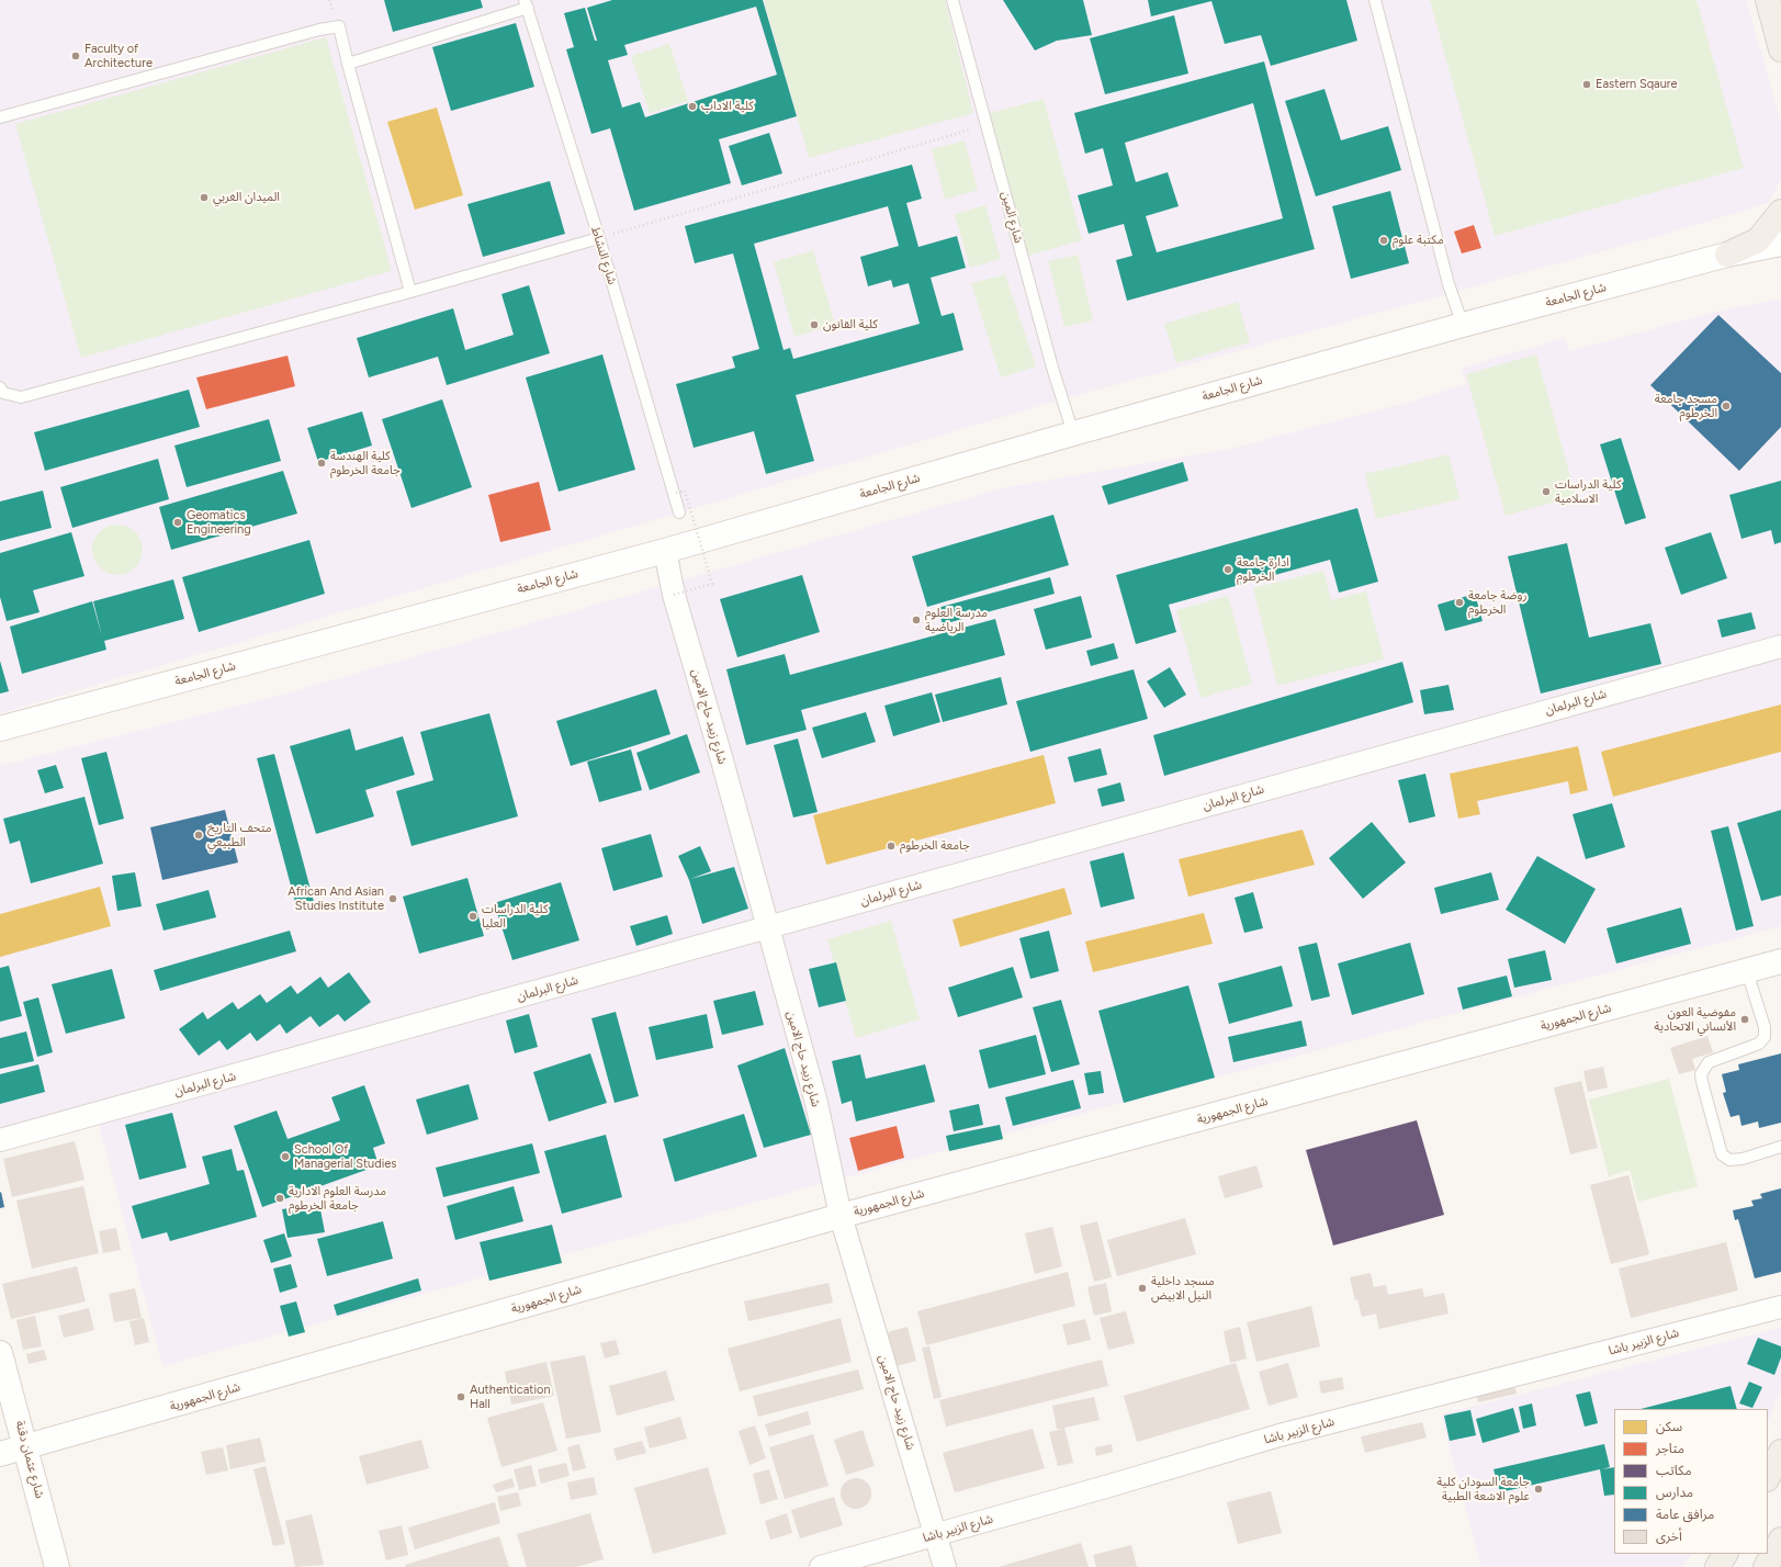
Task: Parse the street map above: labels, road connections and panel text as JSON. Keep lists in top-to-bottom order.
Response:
{
  "streets": {
    "main road": ["شارع الجامعة", "شارع الجمهورية", "شارع عثمان دقنة"],
    "street": ["شارع البرلمان", "شارع زبيد حاج الامين", "شارع الزبير باشا"],
    "lane": ["شارع المين", "شارع النشاط"]
  },
  "crossings": [
    ["شارع المين", "شارع الجامعة"],
    ["شارع الجامعة", "شارع زبيد حاج الامين"],
    ["شارع البرلمان", "شارع زبيد حاج الامين"],
    ["شارع زبيد حاج الامين", "شارع الجمهورية"],
    ["شارع زبيد حاج الامين", "شارع الزبير باشا"],
    ["شارع الجمهورية", "شارع عثمان دقنة"]
  ],
  "places": [
    "Faculty of Architecture",
    "Eastern Sqaure",
    "كلية الاداب",
    "الميدان الغربي",
    "مكتبة علوم",
    "كلية القانون",
    "مسجد جامعة الخرطوم",
    "كلية الهندسة جامعة الخرطوم",
    "كلية الدراسات الاسلامية",
    "Geomatics Engineering",
    "ادارة جامعة الخرطوم",
    "روضة جامعة الخرطوم",
    "مدرسة العلوم الرياضية",
    "متحف التاريخ الطبيعي",
    "جامعة الخرطوم",
    "African And Asian Studies Institute",
    "كلية الدراسات العليا",
    "مفوضية العون الأنساني الاتحادية",
    "School Of Managerial Studies",
    "مدرسة العلوم الادارية جامعة الخرطوم",
    "مسجد داخلية النيل الابيض",
    "Authentication Hall",
    "جامعة السودان كلية علوم الاشعة الطبية"
  ],
  "legend": [
    "سكن",
    "متاجر",
    "مكاتب",
    "مدارس",
    "مرافق عامة",
    "أخرى"
  ]
}
